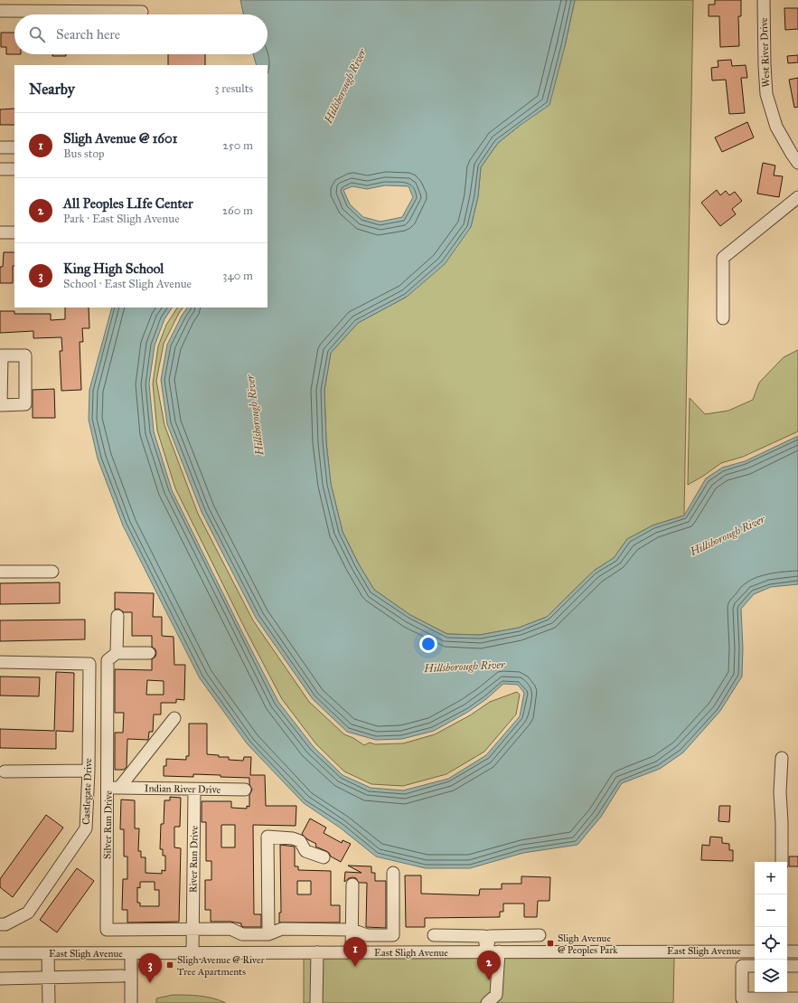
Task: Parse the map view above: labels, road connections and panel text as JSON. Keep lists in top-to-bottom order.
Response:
{
  "streets": {
    "street": [
      "West River Drive",
      "Indian River Drive",
      "Castlegate Drive",
      "Silver Run Drive",
      "River Run Drive",
      "East Sligh Avenue"
    ]
  },
  "crossings": [
    ["Indian River Drive", "Silver Run Drive"],
    ["Indian River Drive", "River Run Drive"],
    ["Silver Run Drive", "River Run Drive"]
  ],
  "water": ["Hillsborough River"],
  "places": {
    "transit": ["Sligh Avenue @ Peoples Park", "Sligh Avenue @ River Tree Apartments"]
  },
  "page": {
    "search": "Search here",
    "heading": ["Nearby", "3 results"],
    "list": [
      {
        "mark": "1",
        "name": "Sligh Avenue @ 1601",
        "note": "Bus stop",
        "value": "250 m"
      },
      {
        "mark": "2",
        "name": "All Peoples LIfe Center",
        "note": "Park · East Sligh Avenue",
        "value": "260 m"
      },
      {
        "mark": "3",
        "name": "King High School",
        "note": "School · East Sligh Avenue",
        "value": "340 m"
      }
    ],
    "map_buttons": ["+", "−"],
    "pins": ["1", "2", "3"]
  }
}
